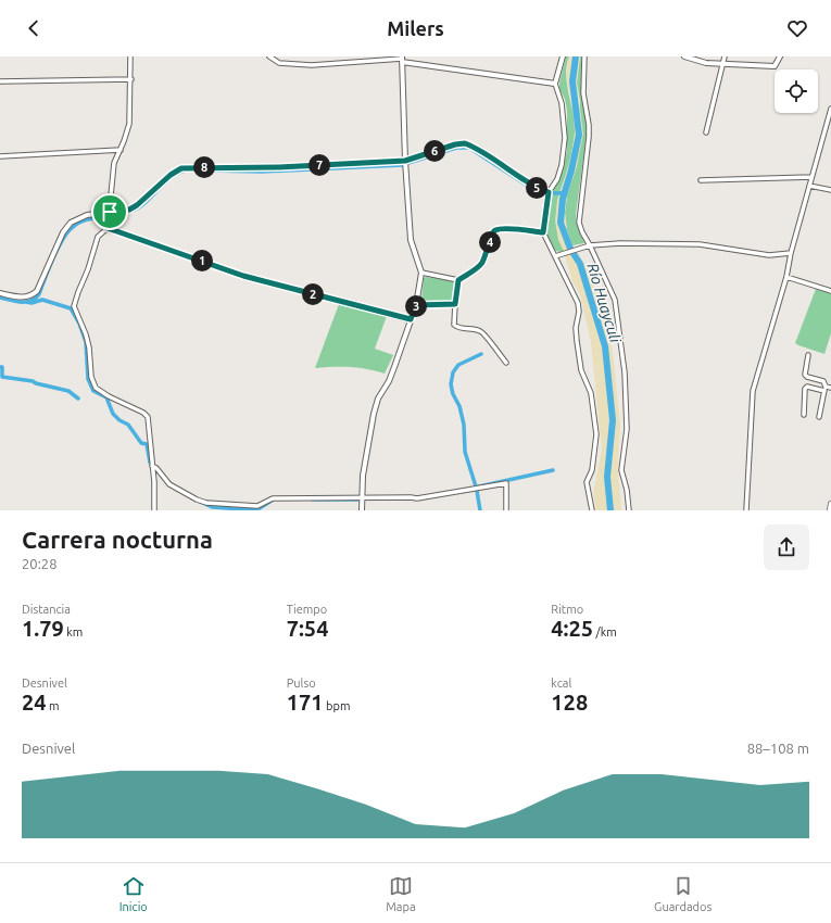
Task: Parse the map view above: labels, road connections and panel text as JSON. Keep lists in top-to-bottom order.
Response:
{
  "water": ["Río Huayculi"],
  "page": {
    "header": "Milers",
    "pins": [
      "6",
      "7",
      "8",
      "5",
      "4",
      "1",
      "2",
      "3"
    ],
    "heading": ["Carrera nocturna", "20:28"],
    "stats": [
      ["Distancia", "1.79 km"],
      ["Tiempo", "7:54"],
      ["Ritmo", "4:25 /km"],
      ["Desnivel", "24 m"],
      ["Pulso", "171 bpm"],
      ["kcal", "128"]
    ],
    "chart": ["Desnivel", "88–108 m"],
    "tabs": ["Inicio", "Mapa", "Guardados"]
  }
}
